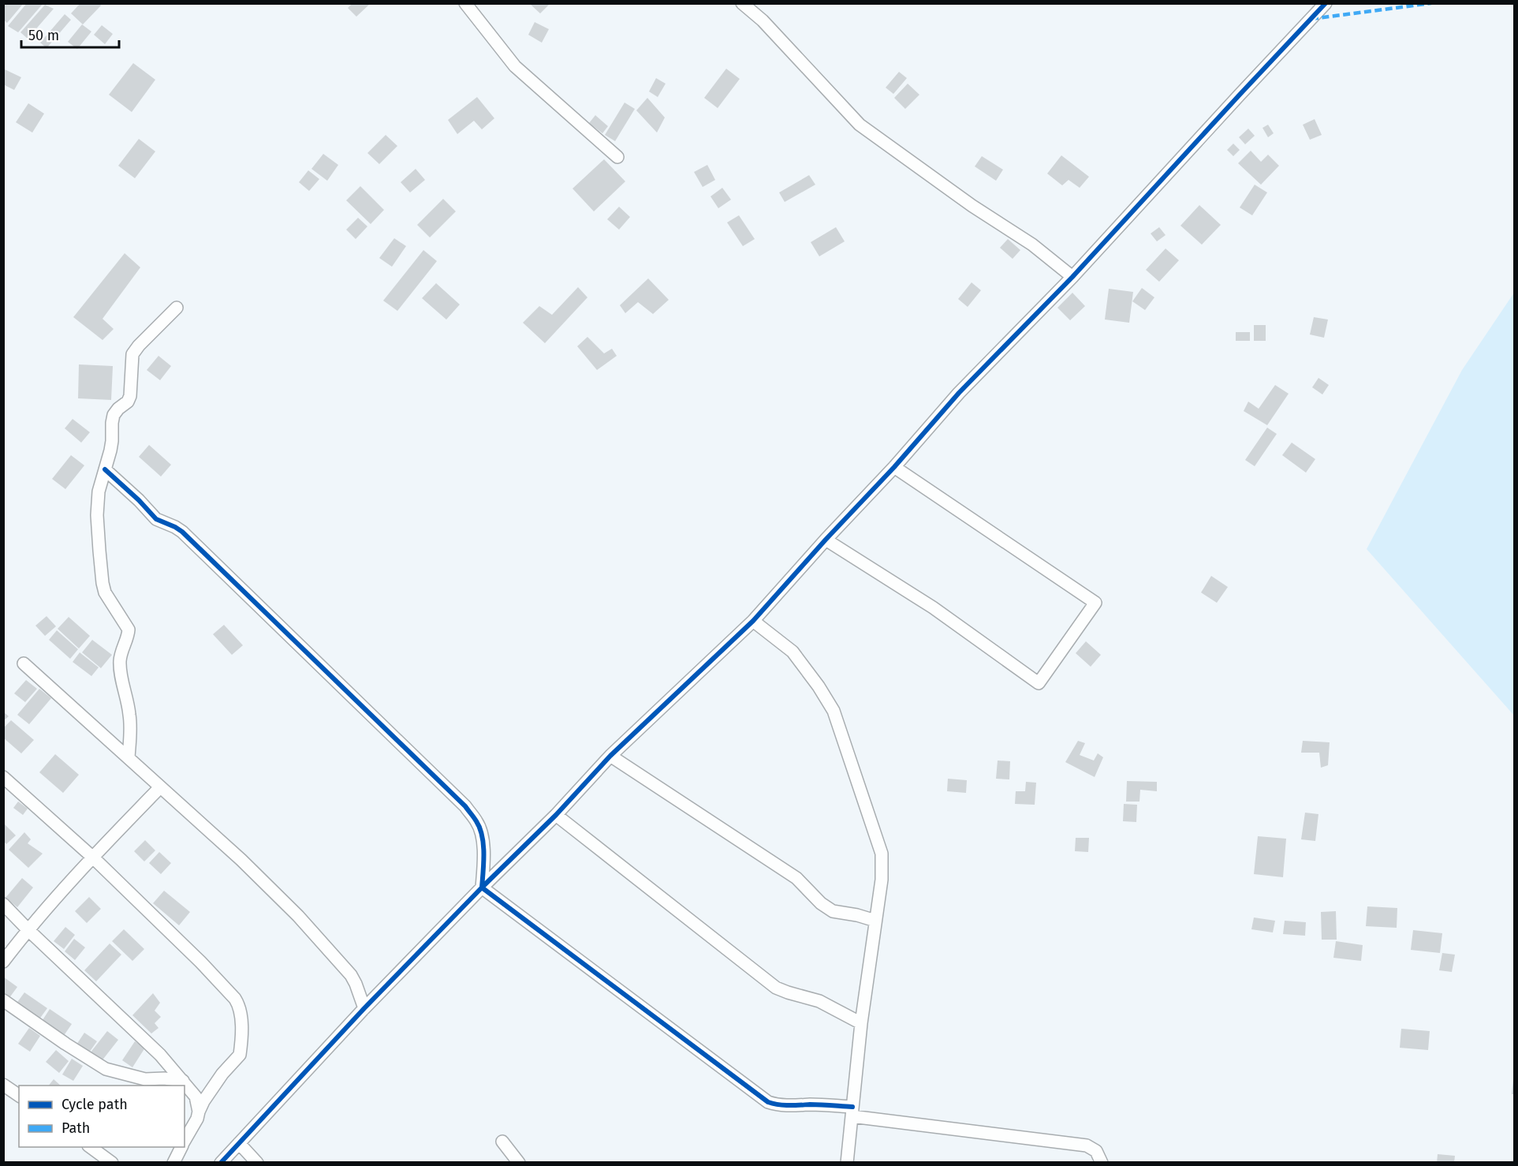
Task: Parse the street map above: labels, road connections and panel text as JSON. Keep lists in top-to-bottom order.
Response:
{
  "legend": ["Cycle path", "Path"],
  "scale_bar": "50 m"
}
